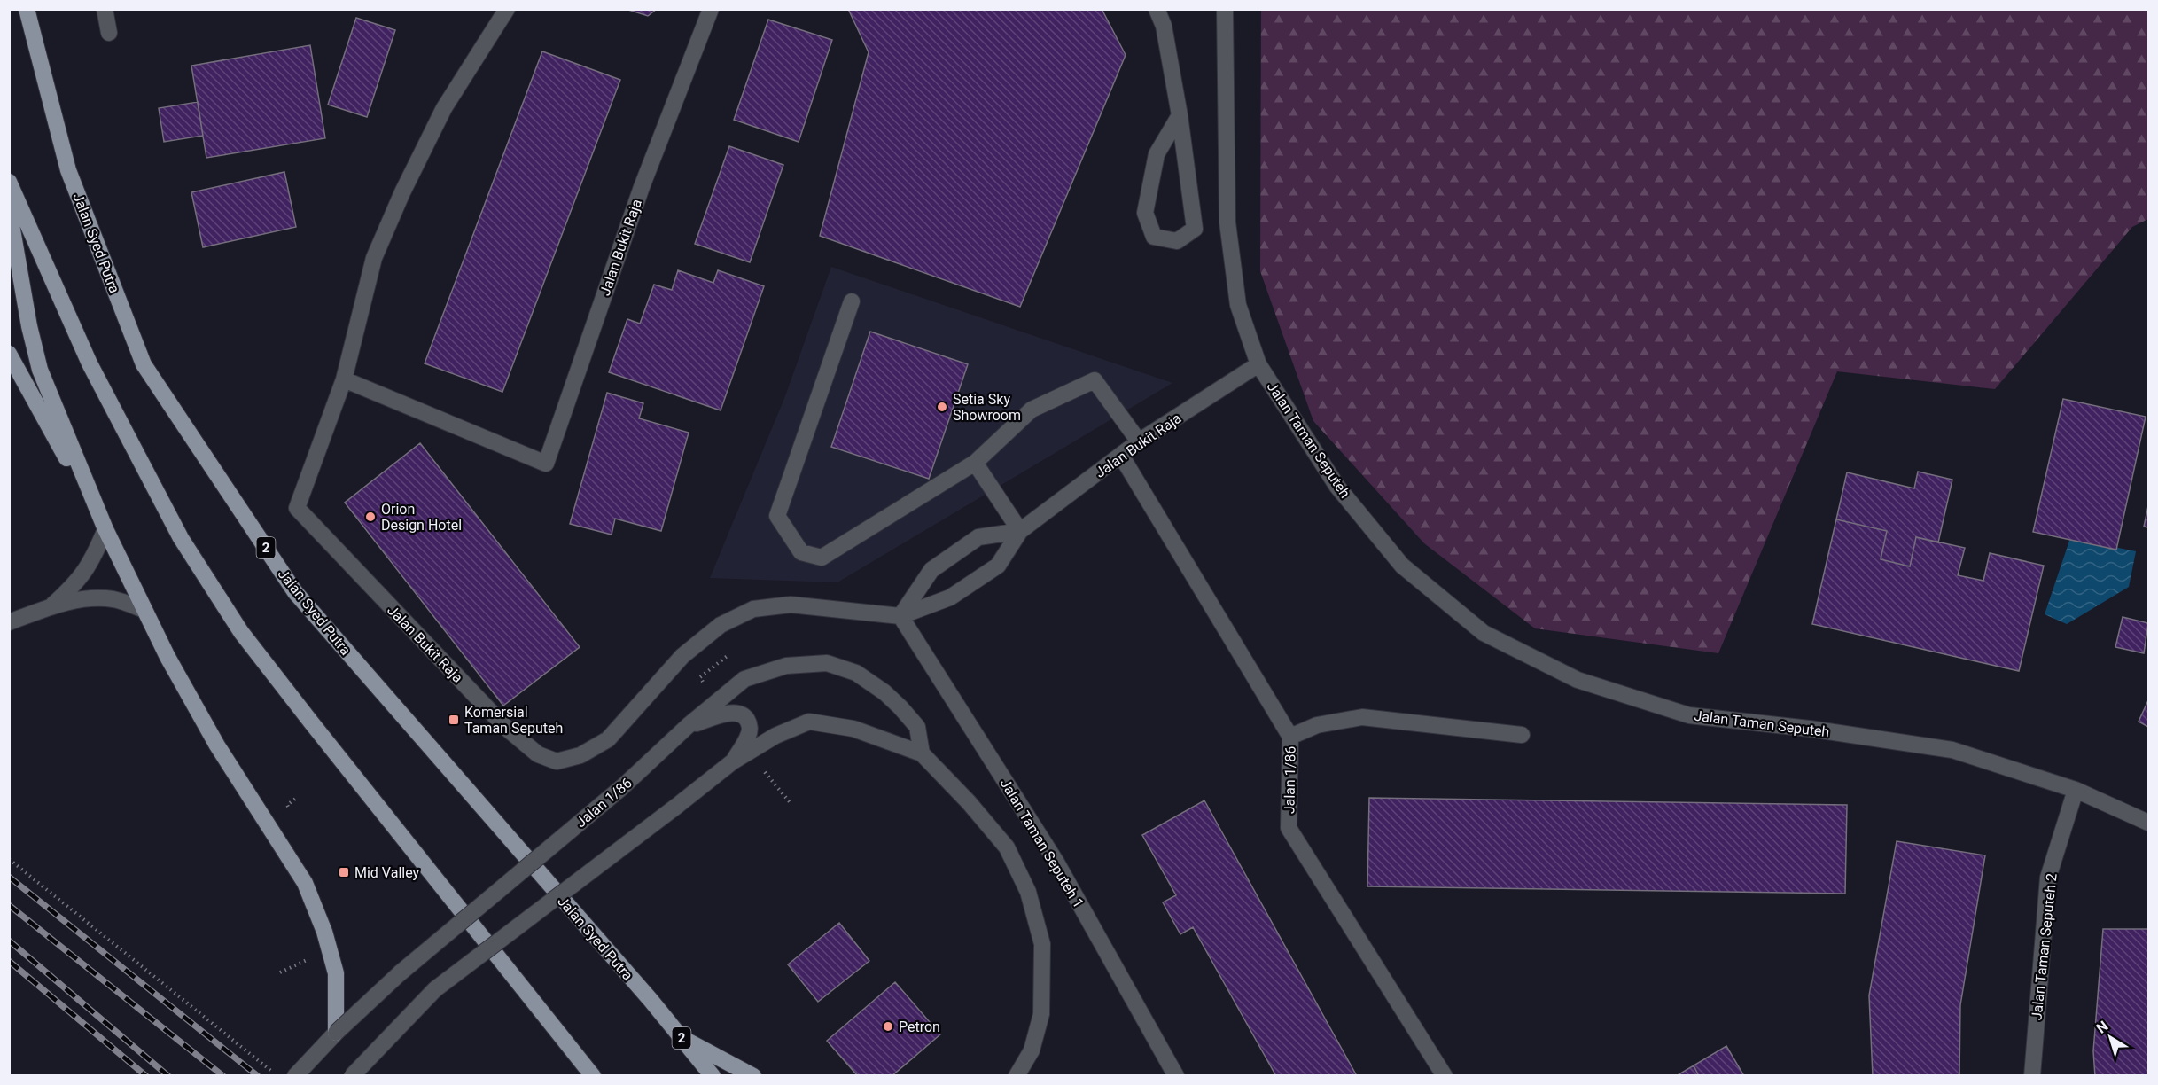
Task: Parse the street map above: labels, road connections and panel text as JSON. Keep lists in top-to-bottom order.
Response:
{
  "streets": {
    "main road": ["Jalan Syed Putra", "2"],
    "street": [
      "Jalan Bukit Raja",
      "Jalan Taman Seputeh",
      "Jalan 1/86",
      "Jalan Taman Seputeh 1",
      "Jalan Taman Seputeh 2"
    ]
  },
  "crossings": [
    ["Jalan Bukit Raja", "Jalan Taman Seputeh"],
    ["Jalan Bukit Raja", "Jalan 1/86"],
    ["Jalan Bukit Raja", "Jalan Taman Seputeh 1"],
    ["Jalan Taman Seputeh", "Jalan Taman Seputeh 2"]
  ],
  "places": {
    "other": ["Setia Sky Showroom", "Orion Design Hotel", "Petron"],
    "transit": ["Komersial Taman Seputeh", "Mid Valley"]
  },
  "north": "top left"
}
